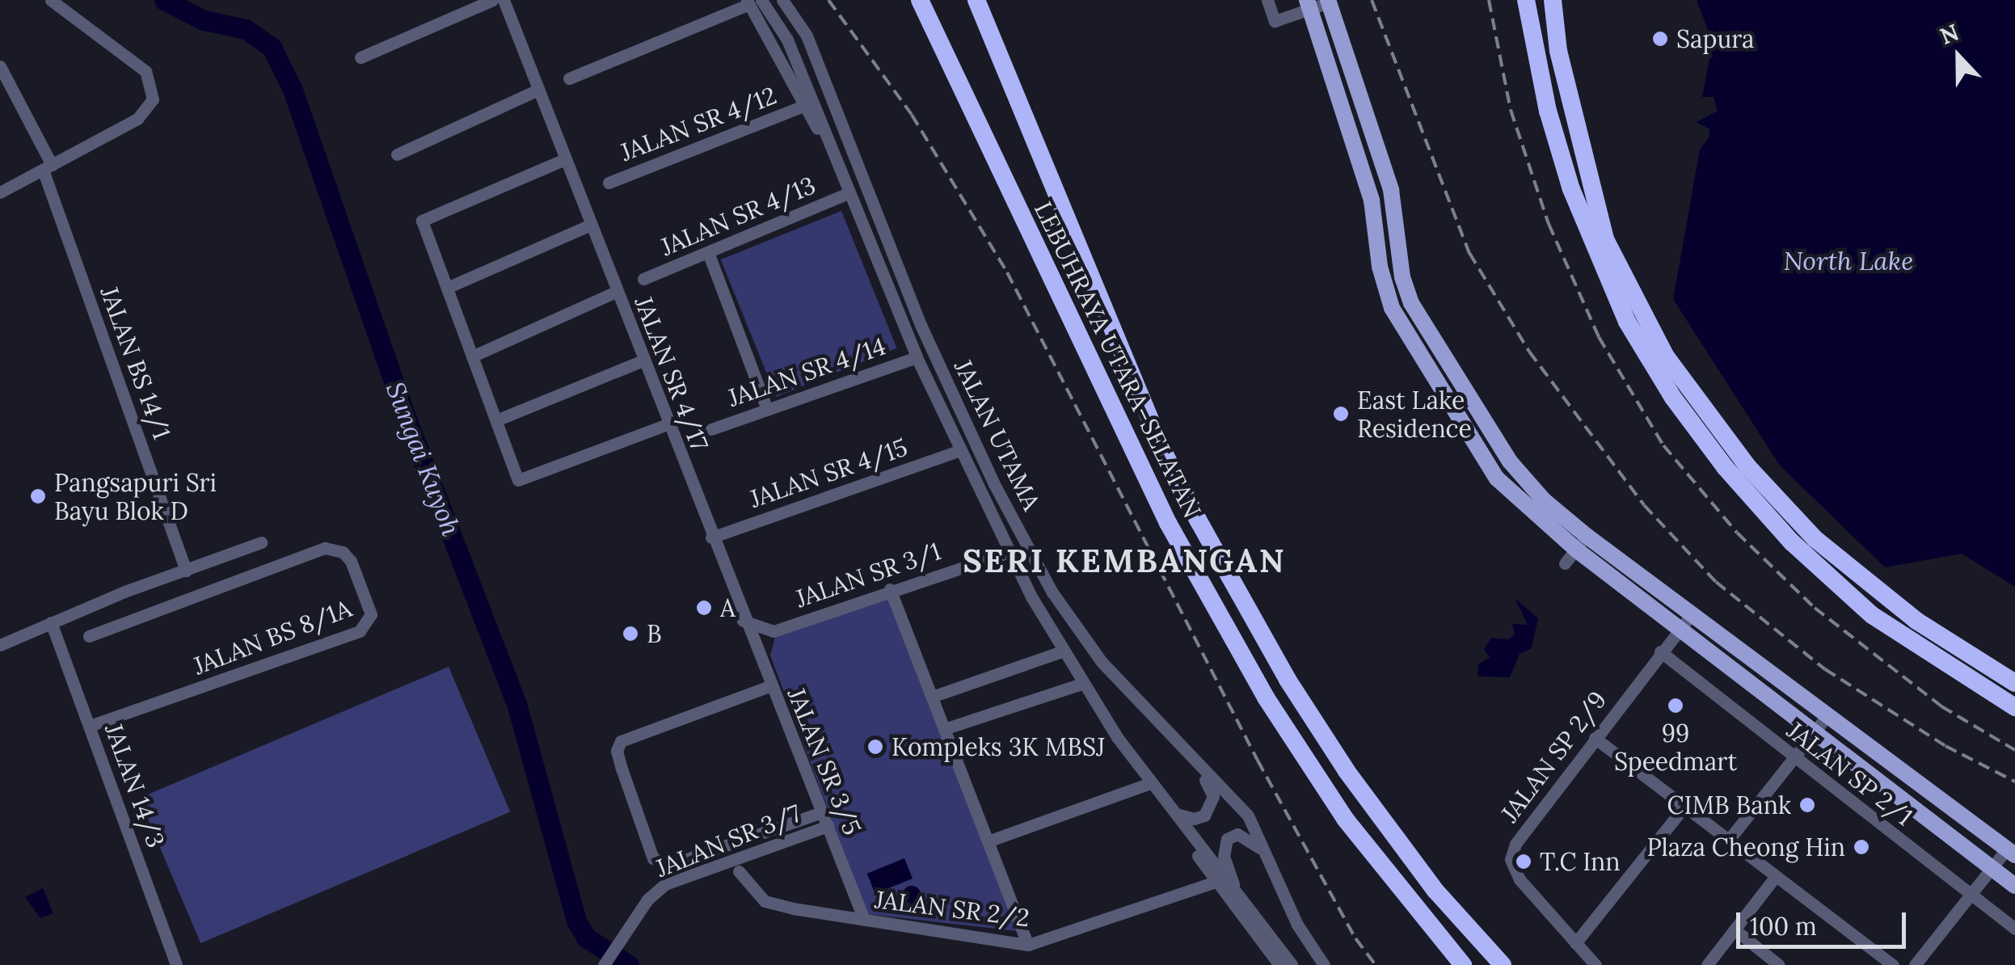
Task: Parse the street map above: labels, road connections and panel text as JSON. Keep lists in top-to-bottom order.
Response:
{
  "streets": {
    "highway": ["LEBUHRAYA UTARA–SELATAN"],
    "street": [
      "JALAN SR 4/12",
      "JALAN SR 4/13",
      "JALAN BS 14/1",
      "JALAN SR 4/14",
      "JALAN SR 4/17",
      "JALAN UTAMA",
      "JALAN SR 4/15",
      "JALAN SR 3/1",
      "JALAN BS 8/1A",
      "JALAN SP 2/9",
      "JALAN SR 3/5",
      "JALAN SP 2/1",
      "JALAN 14/3",
      "JALAN SR 3/7",
      "JALAN SR 2/2"
    ]
  },
  "crossings": [
    ["JALAN SR 4/13", "JALAN UTAMA"],
    ["JALAN SR 4/14", "JALAN UTAMA"],
    ["JALAN SR 4/17", "JALAN SR 4/15"],
    ["JALAN SR 4/17", "JALAN SR 3/1"],
    ["JALAN SR 4/17", "JALAN SR 3/5"],
    ["JALAN UTAMA", "JALAN SR 4/15"],
    ["JALAN UTAMA", "JALAN SR 3/1"],
    ["JALAN SR 3/1", "JALAN SR 3/5"],
    ["JALAN BS 8/1A", "JALAN 14/3"],
    ["JALAN SP 2/9", "JALAN SP 2/1"],
    ["JALAN SR 3/5", "JALAN SR 3/7"],
    ["JALAN SR 3/5", "JALAN SR 2/2"]
  ],
  "districts": ["SERI KEMBANGAN"],
  "water": ["North Lake", "Sungai Kuyoh"],
  "places": [
    "Sapura",
    "East Lake Residence",
    "Pangsapuri Sri Bayu Blok D",
    "A",
    "B",
    "99 Speedmart",
    "Kompleks 3K MBSJ",
    "CIMB Bank",
    "Plaza Cheong Hin",
    "T.C Inn"
  ],
  "scale_bar": "100 m",
  "north": "top"
}
